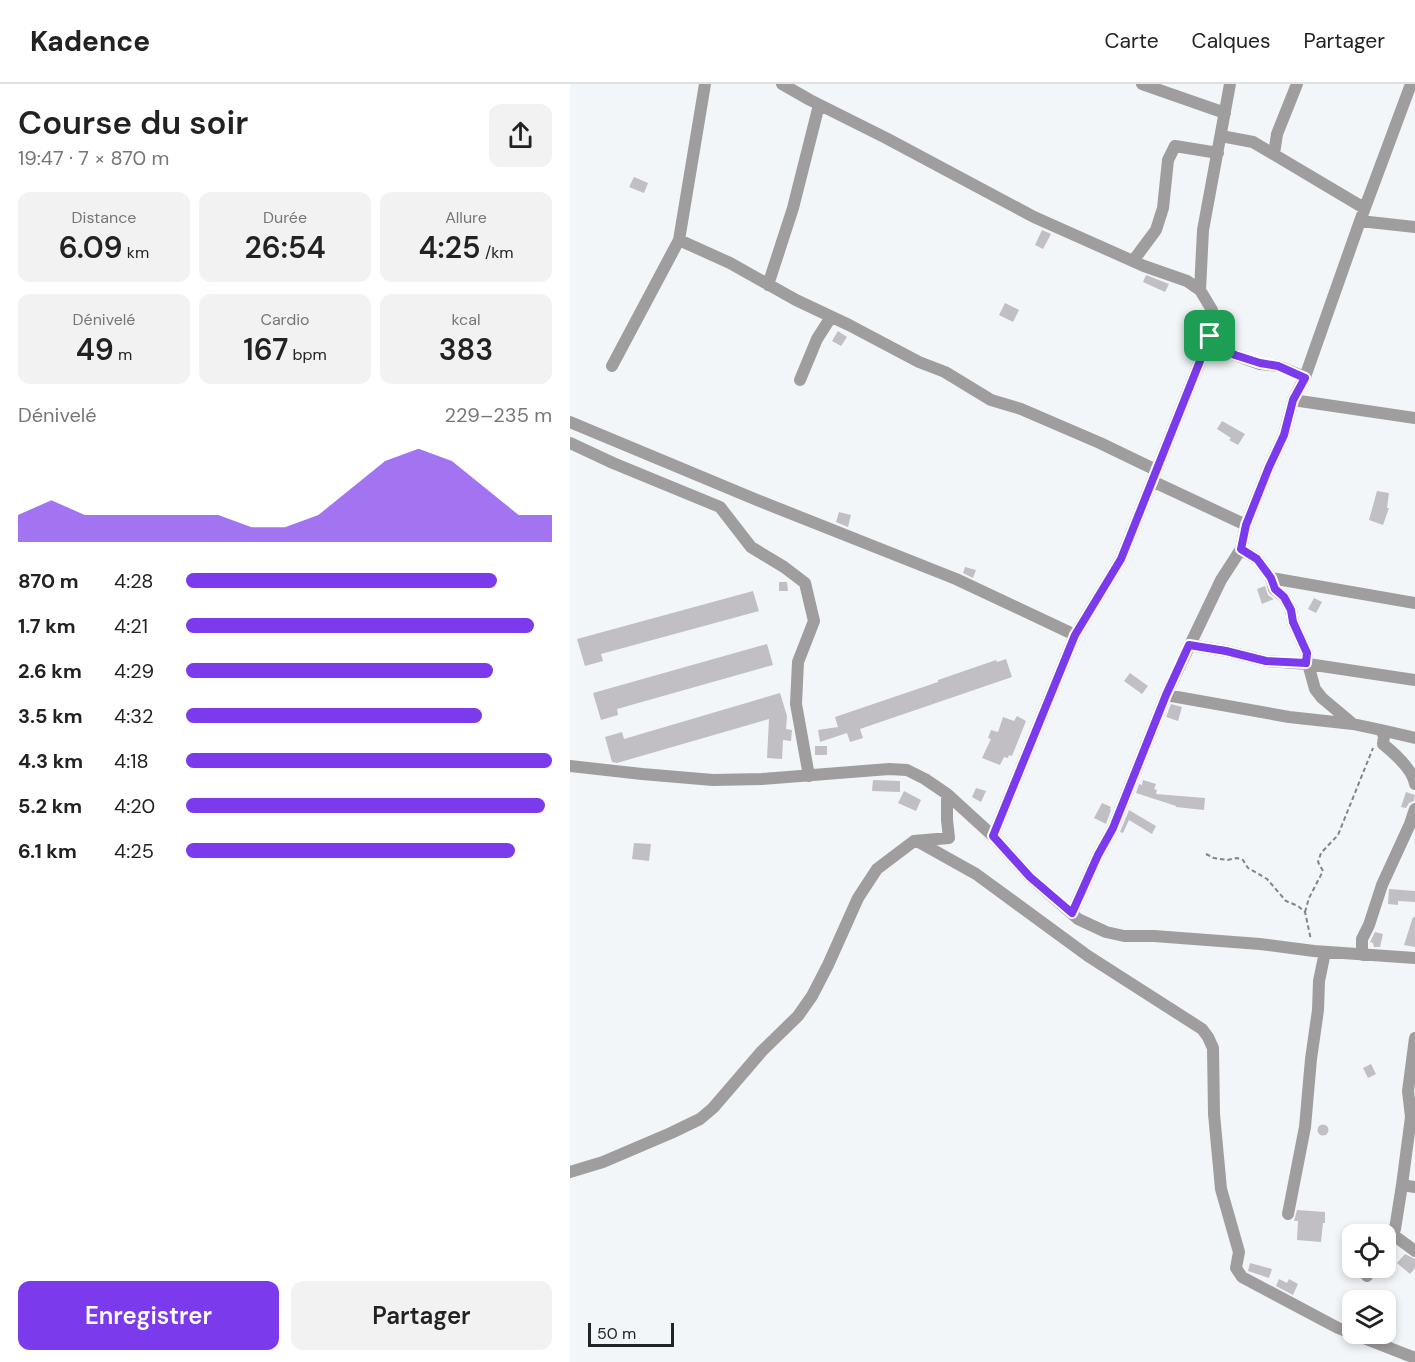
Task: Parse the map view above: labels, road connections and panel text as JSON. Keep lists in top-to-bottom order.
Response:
{
  "scale_bar": "50 m",
  "page": {
    "header": "Kadence",
    "nav": ["Carte", "Calques", "Partager"],
    "heading": ["Course du soir", "19:47 · 7 × 870 m"],
    "stats": [
      ["Distance", "6.09 km"],
      ["Durée", "26:54"],
      ["Allure", "4:25 /km"],
      ["Dénivelé", "49 m"],
      ["Cardio", "167 bpm"],
      ["kcal", "383"]
    ],
    "chart": ["Dénivelé", "229–235 m"],
    "list": [
      {
        "name": "870 m",
        "note": "4:28"
      },
      {
        "name": "1.7 km",
        "note": "4:21"
      },
      {
        "name": "2.6 km",
        "note": "4:29"
      },
      {
        "name": "3.5 km",
        "note": "4:32"
      },
      {
        "name": "4.3 km",
        "note": "4:18"
      },
      {
        "name": "5.2 km",
        "note": "4:20"
      },
      {
        "name": "6.1 km",
        "note": "4:25"
      }
    ],
    "buttons": ["Enregistrer", "Partager"],
    "scale": "50 m"
  }
}
